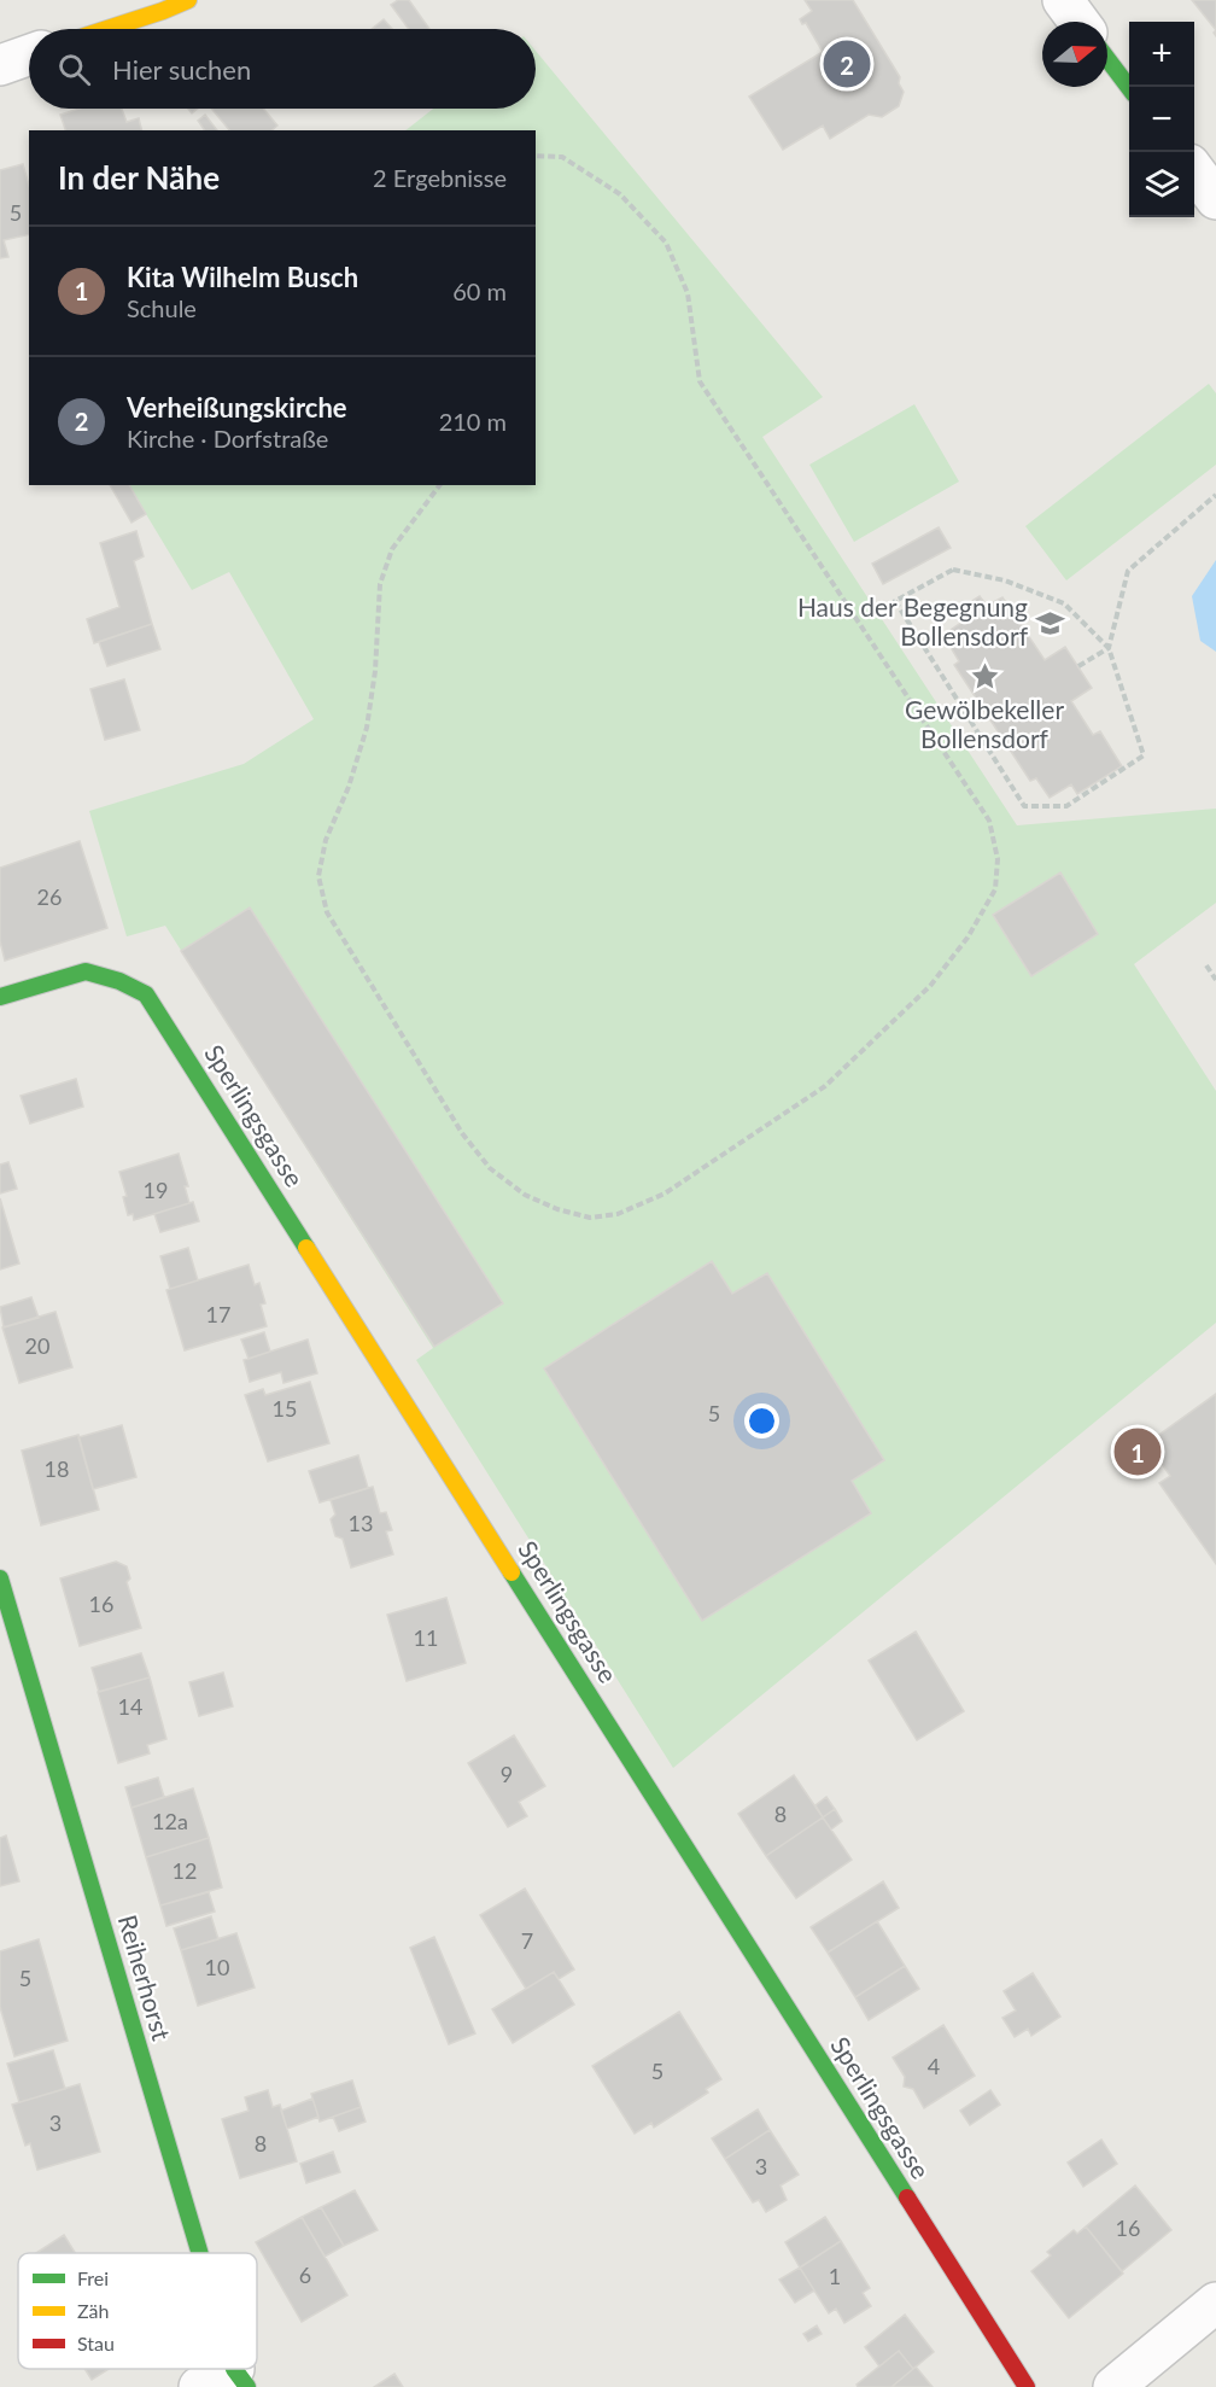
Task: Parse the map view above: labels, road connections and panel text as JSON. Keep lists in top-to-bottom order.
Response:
{
  "streets": {
    "street": ["Sperlingsgasse", "Reiherhorst"]
  },
  "places": {
    "school or university": ["Haus der Begegnung Bollensdorf"],
    "place": ["Gewölbekeller Bollensdorf"]
  },
  "house_numbers": [
    "5",
    "26",
    "19",
    "17",
    "20",
    "15",
    "5",
    "18",
    "13",
    "16",
    "11",
    "14",
    "9",
    "8",
    "12a",
    "12",
    "7",
    "10",
    "5",
    "4",
    "5",
    "3",
    "8",
    "3",
    "16",
    "6",
    "1"
  ],
  "legend": ["Frei", "Zäh", "Stau"],
  "north": "right",
  "page": {
    "map_buttons": ["+", "−"],
    "search": "Hier suchen",
    "pins": ["2", "1"],
    "heading": ["In der Nähe", "2 Ergebnisse"],
    "list": [
      {
        "mark": "1",
        "name": "Kita Wilhelm Busch",
        "note": "Schule",
        "value": "60 m"
      },
      {
        "mark": "2",
        "name": "Verheißungskirche",
        "note": "Kirche · Dorfstraße",
        "value": "210 m"
      }
    ]
  }
}
